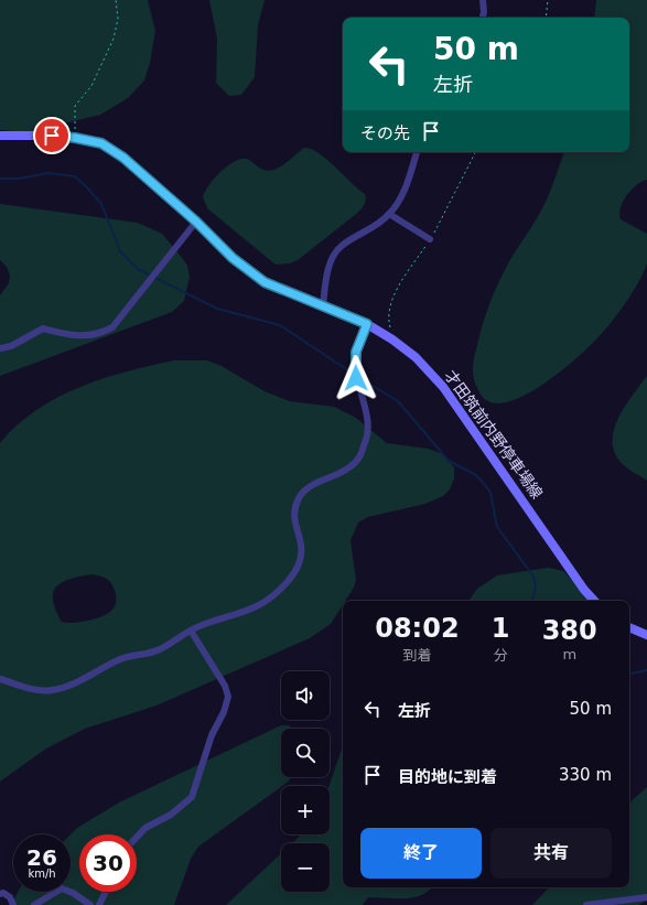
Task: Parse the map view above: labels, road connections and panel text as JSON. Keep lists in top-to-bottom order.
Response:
{
  "streets": {
    "main road": ["才田筑前内野停車場線"]
  },
  "page": {
    "turn": ["50 m", "左折"],
    "then": "その先",
    "eta": [
      "08:02",
      "到着",
      "1",
      "分",
      "380",
      "m"
    ],
    "map_buttons": ["+", "−"],
    "list": [
      {
        "name": "左折",
        "value": "50 m"
      },
      {
        "name": "目的地に到着",
        "value": "330 m"
      }
    ],
    "buttons": ["終了", "共有"],
    "speed": "26 km/h",
    "limit": "30"
  }
}
